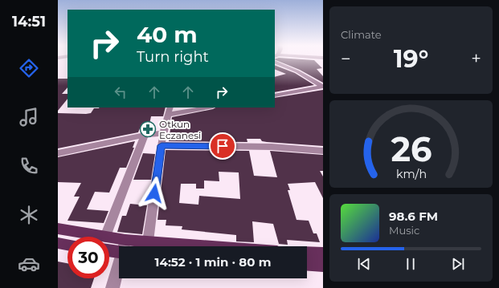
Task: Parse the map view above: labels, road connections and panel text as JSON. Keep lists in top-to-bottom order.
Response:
{
  "places": {
    "pharmacy": ["Otkun Eczanesi"]
  },
  "page": {
    "tabs": "14:51",
    "tile": "Climate",
    "turn": ["40 m", "Turn right"],
    "heat": ["−", "19°", "+"],
    "song": ["98.6 FM", "Music"],
    "limit": "30",
    "trip": "14:52 · 1 min · 80 m",
    "gauge": ["26", "km/h"]
  }
}
